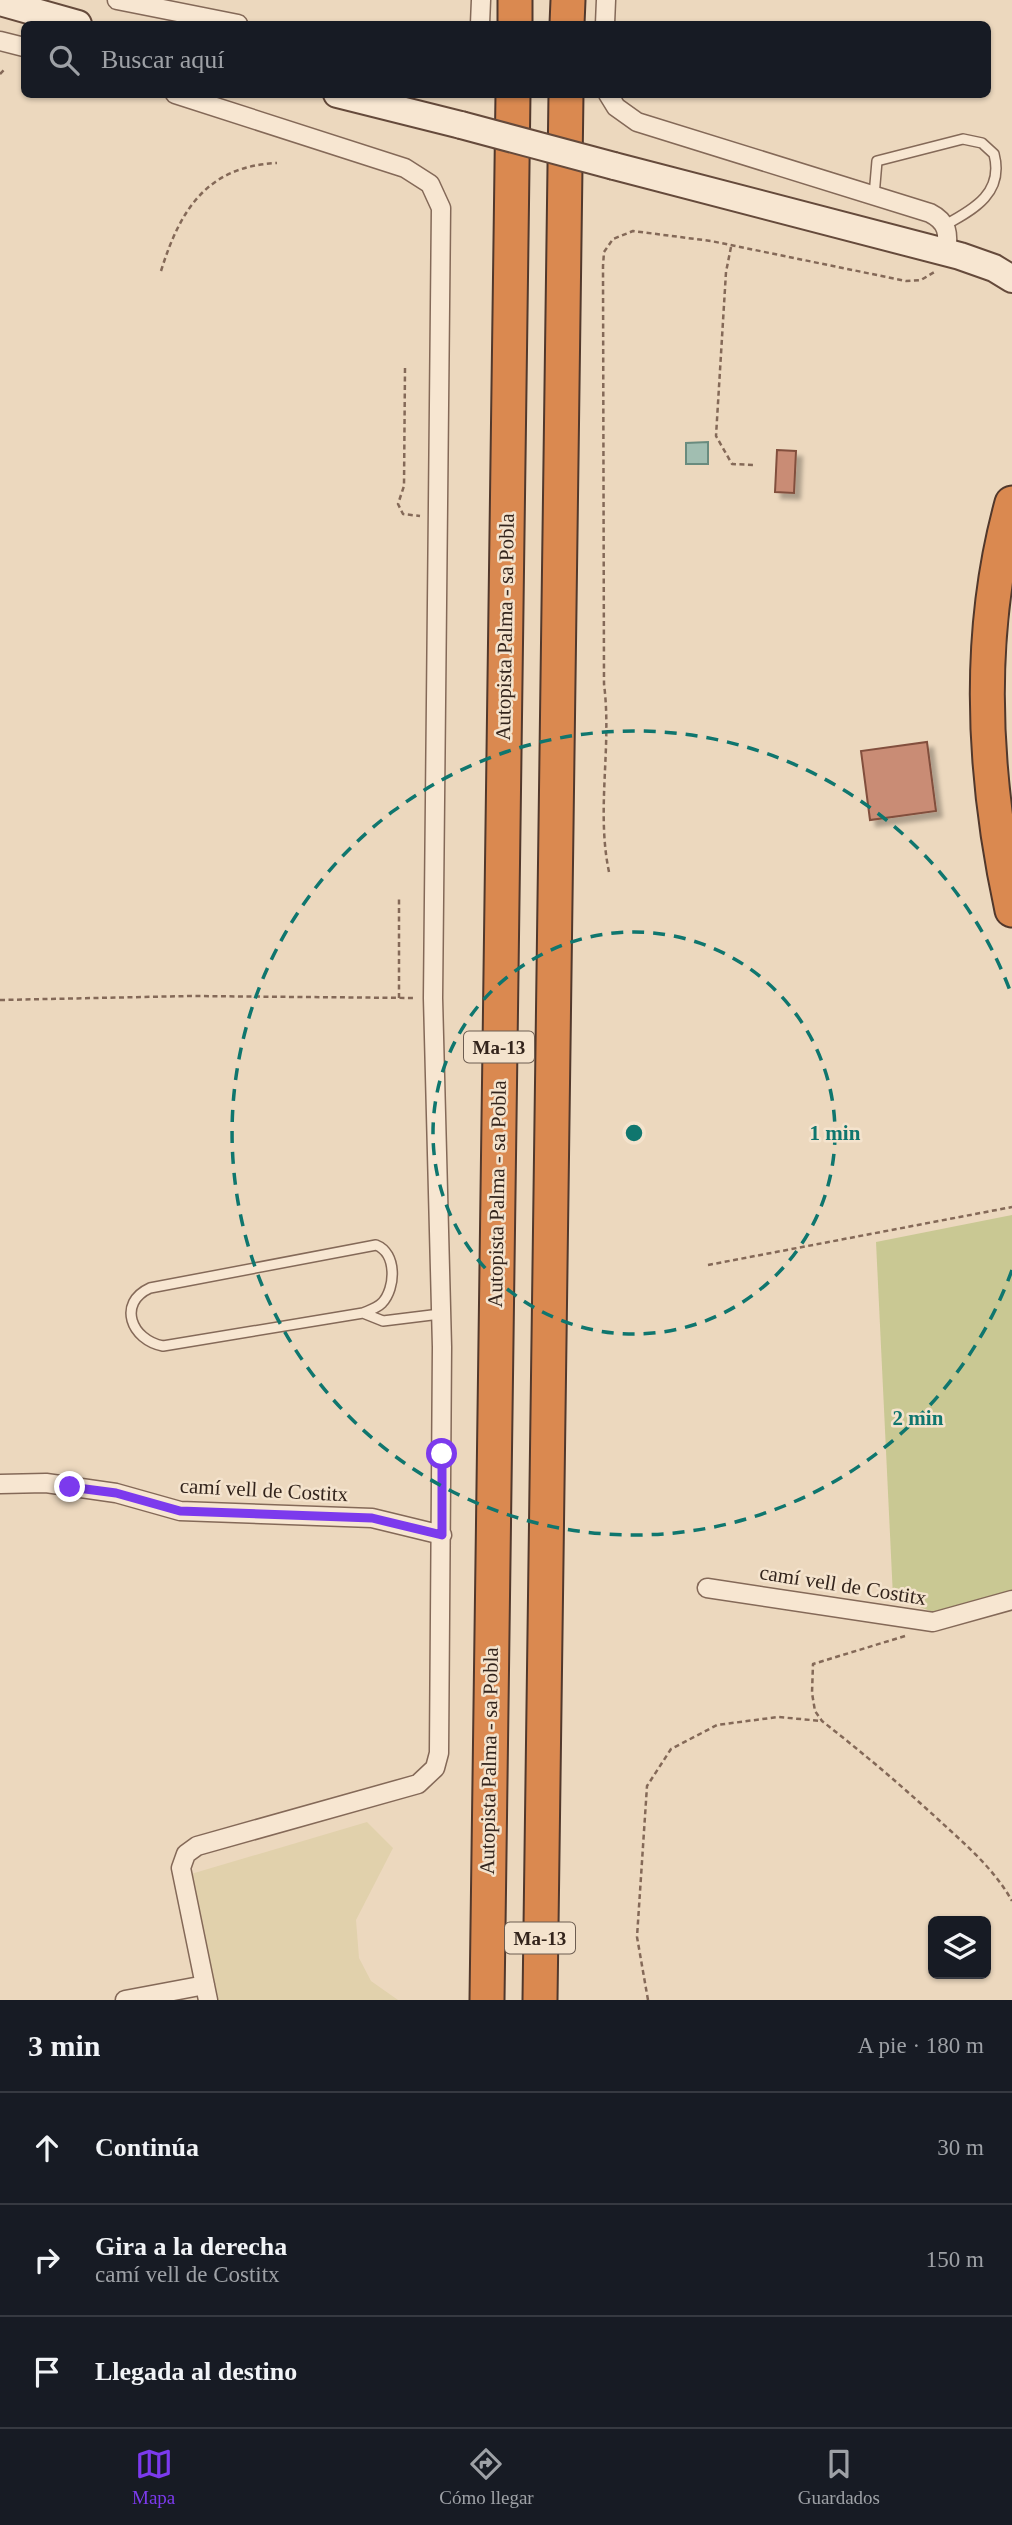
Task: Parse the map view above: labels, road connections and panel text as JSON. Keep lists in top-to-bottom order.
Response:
{
  "streets": {
    "highway": ["Autopista Palma - sa Pobla", "Ma-13"],
    "street": ["camí vell de Costitx"]
  },
  "page": {
    "search": "Buscar aquí",
    "heading": ["3 min", "A pie · 180 m"],
    "list": [
      ["Continúa", "30 m"],
      ["Gira a la derecha", "camí vell de Costitx", "150 m"],
      "Llegada al destino"
    ],
    "nav": ["Mapa", "Cómo llegar", "Guardados"]
  },
  "rings": ["1 min", "2 min"]
}
